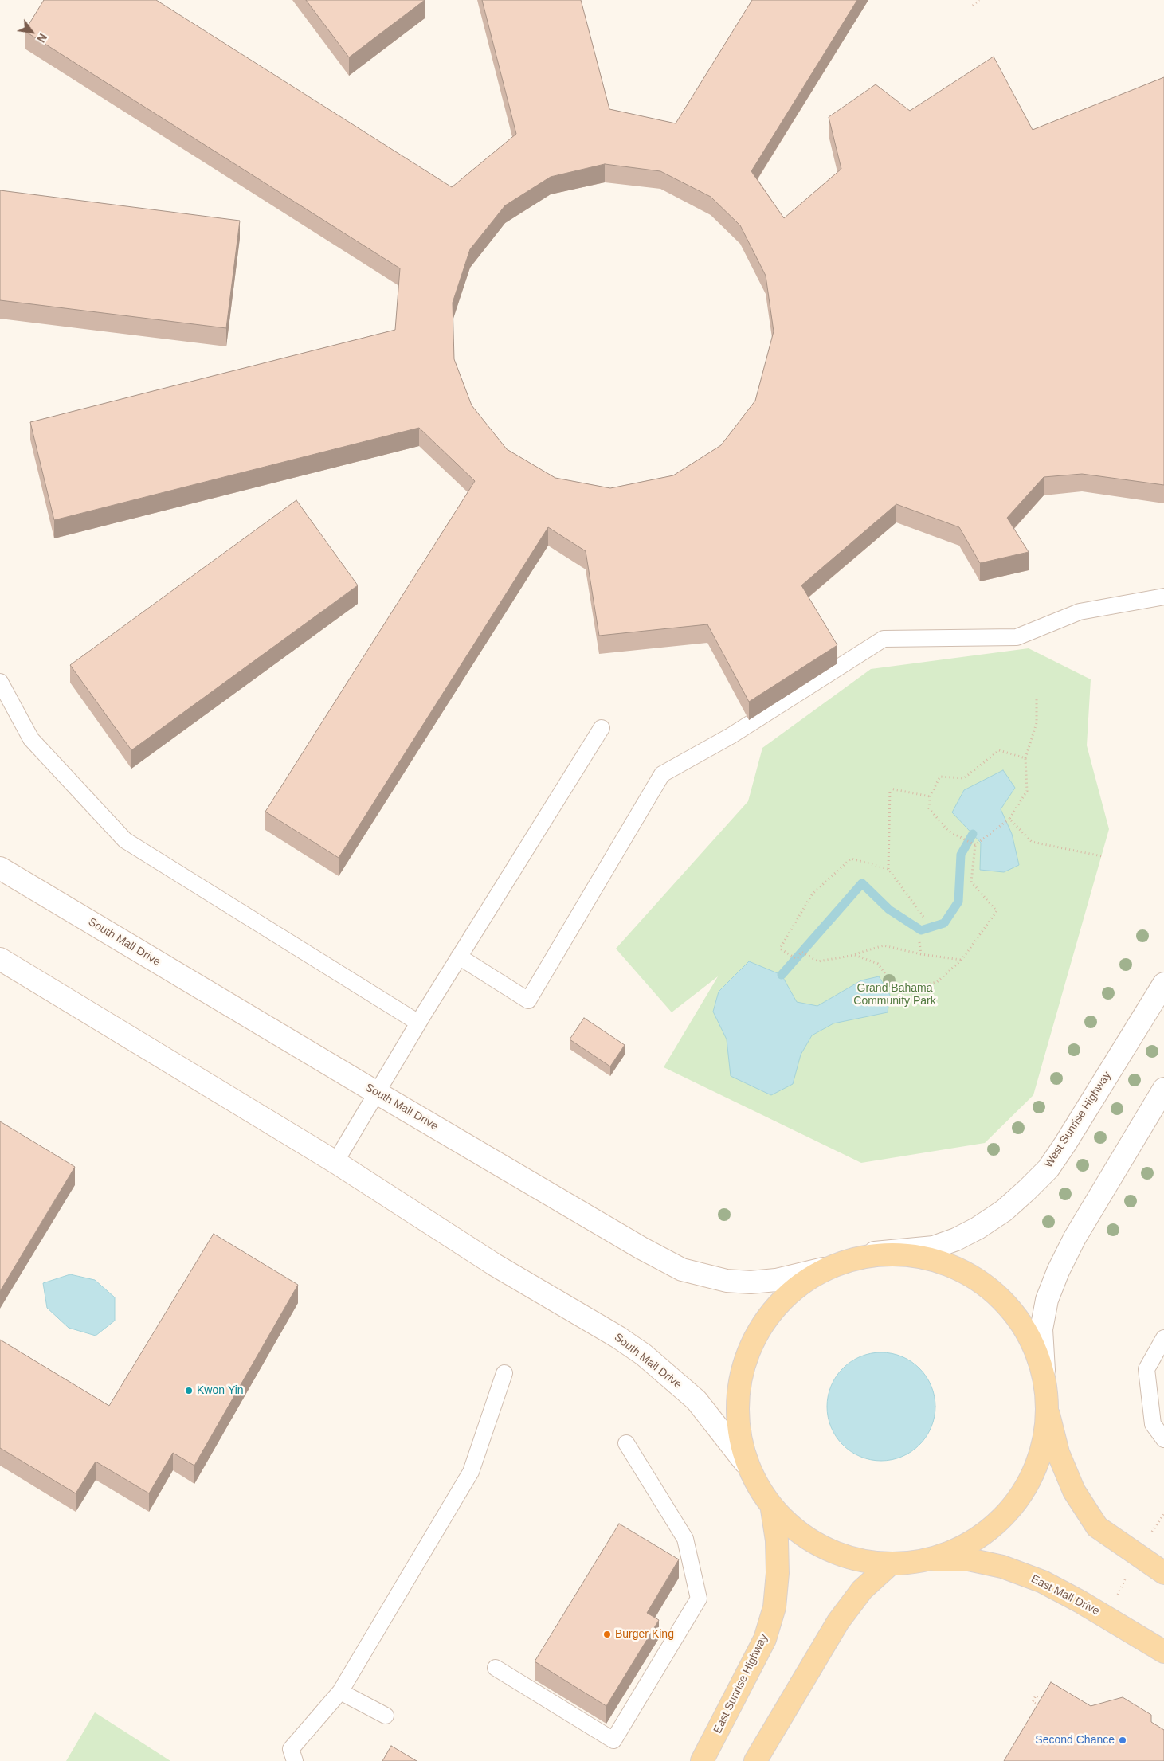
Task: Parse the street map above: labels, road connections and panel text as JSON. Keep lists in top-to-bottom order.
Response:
{
  "streets": {
    "main road": ["East Mall Drive", "East Sunrise Highway"],
    "street": ["South Mall Drive", "West Sunrise Highway"]
  },
  "parks": ["Grand Bahama Community Park"],
  "places": ["Kwon Yin", "Burger King", "Second Chance"],
  "north": "bottom right"
}
